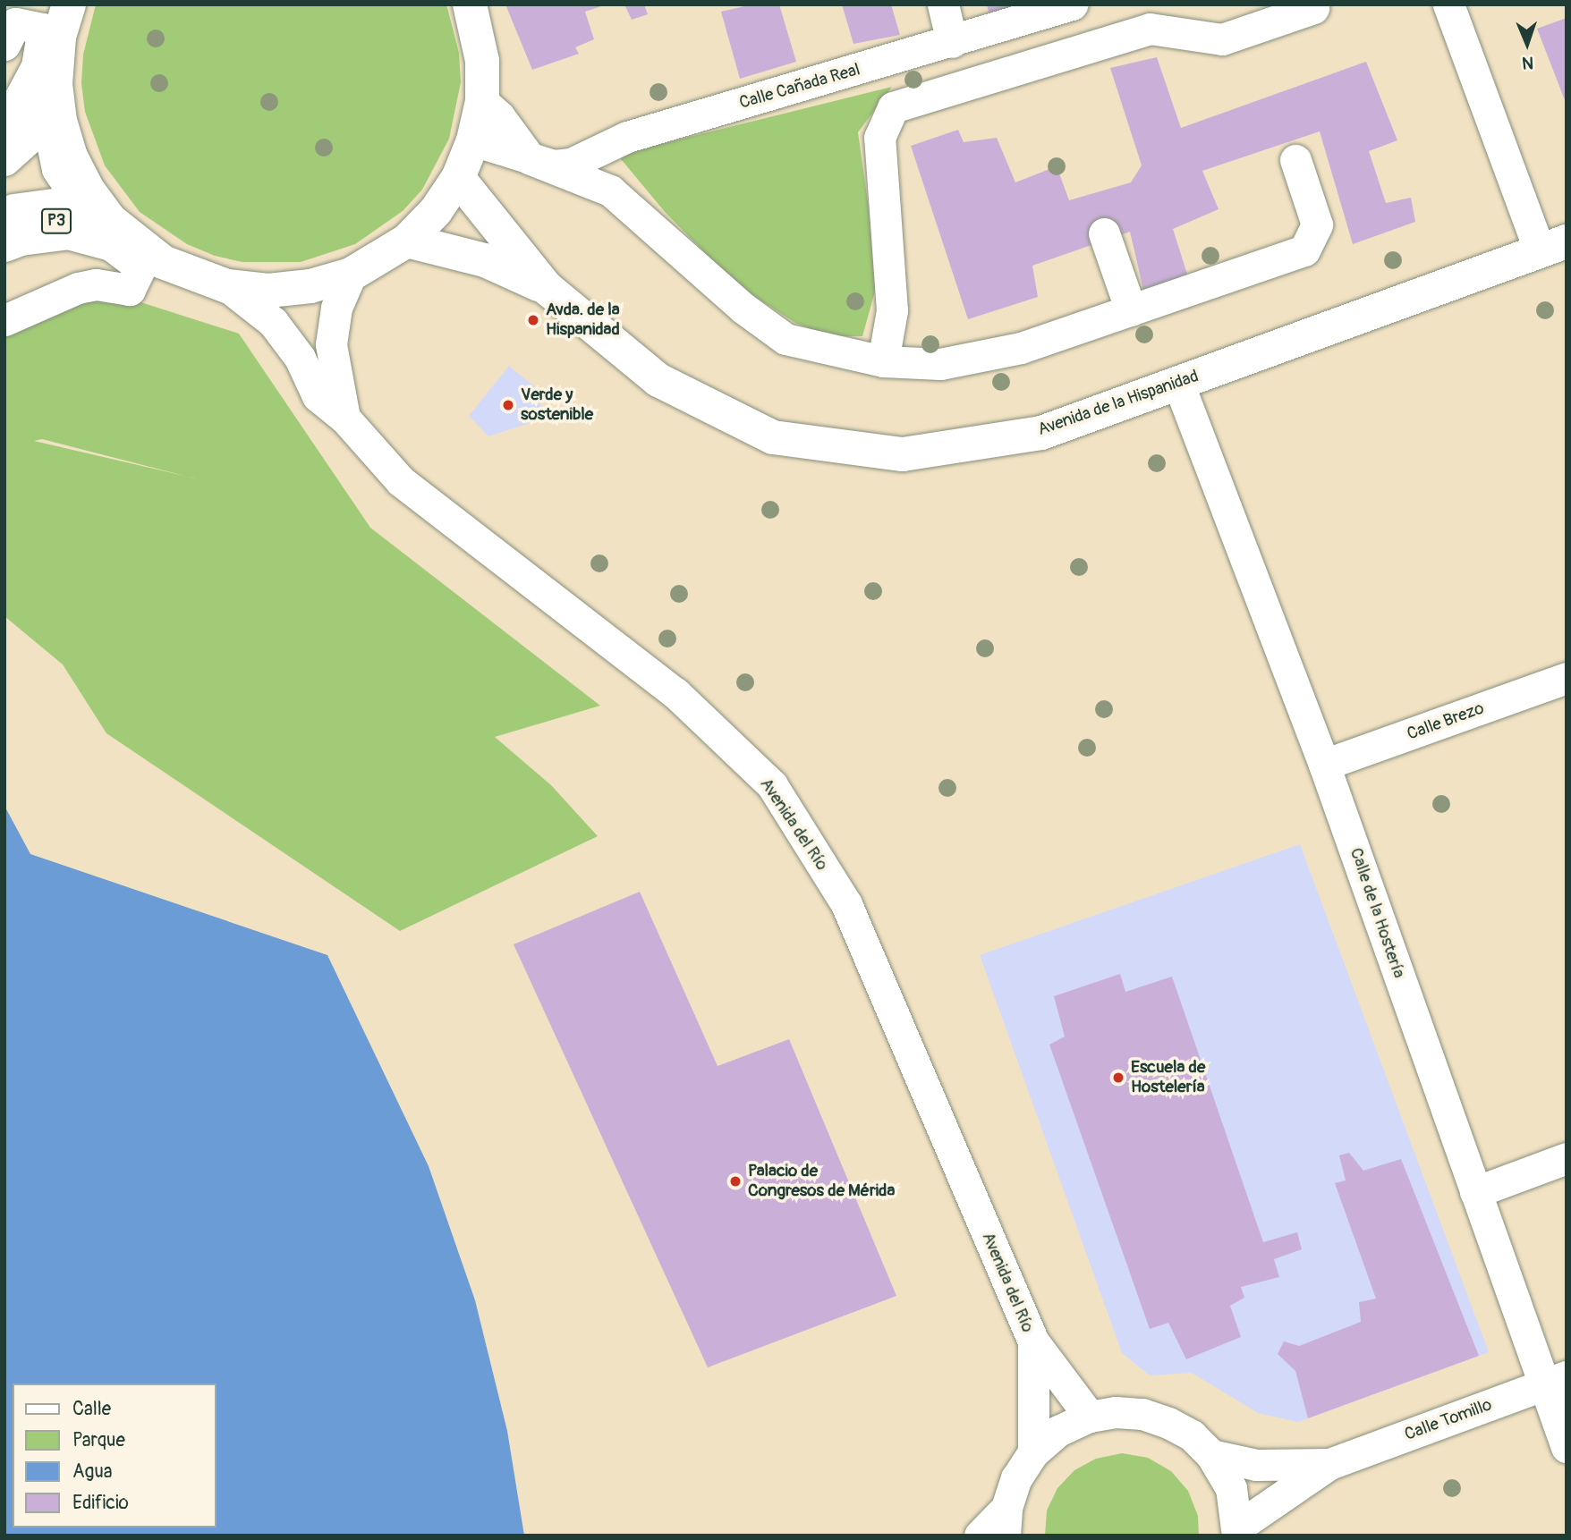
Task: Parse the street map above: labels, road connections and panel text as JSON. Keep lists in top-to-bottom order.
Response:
{
  "streets": {
    "main road": ["P3", "Avenida de la Hispanidad"],
    "street": [
      "Calle Cañada Real",
      "Calle Brezo",
      "Avenida del Río",
      "Calle de la Hostería",
      "Calle Tomillo"
    ]
  },
  "crossings": [
    ["Avenida de la Hispanidad", "Calle de la Hostería"],
    ["Calle Brezo", "Calle de la Hostería"],
    ["Calle de la Hostería", "Calle Tomillo"]
  ],
  "places": [
    "Avda. de la Hispanidad",
    "Verde y sostenible",
    "Escuela de Hostelería",
    "Palacio de Congresos de Mérida"
  ],
  "legend": [
    "Calle",
    "Parque",
    "Agua",
    "Edificio"
  ],
  "north": "bottom"
}
